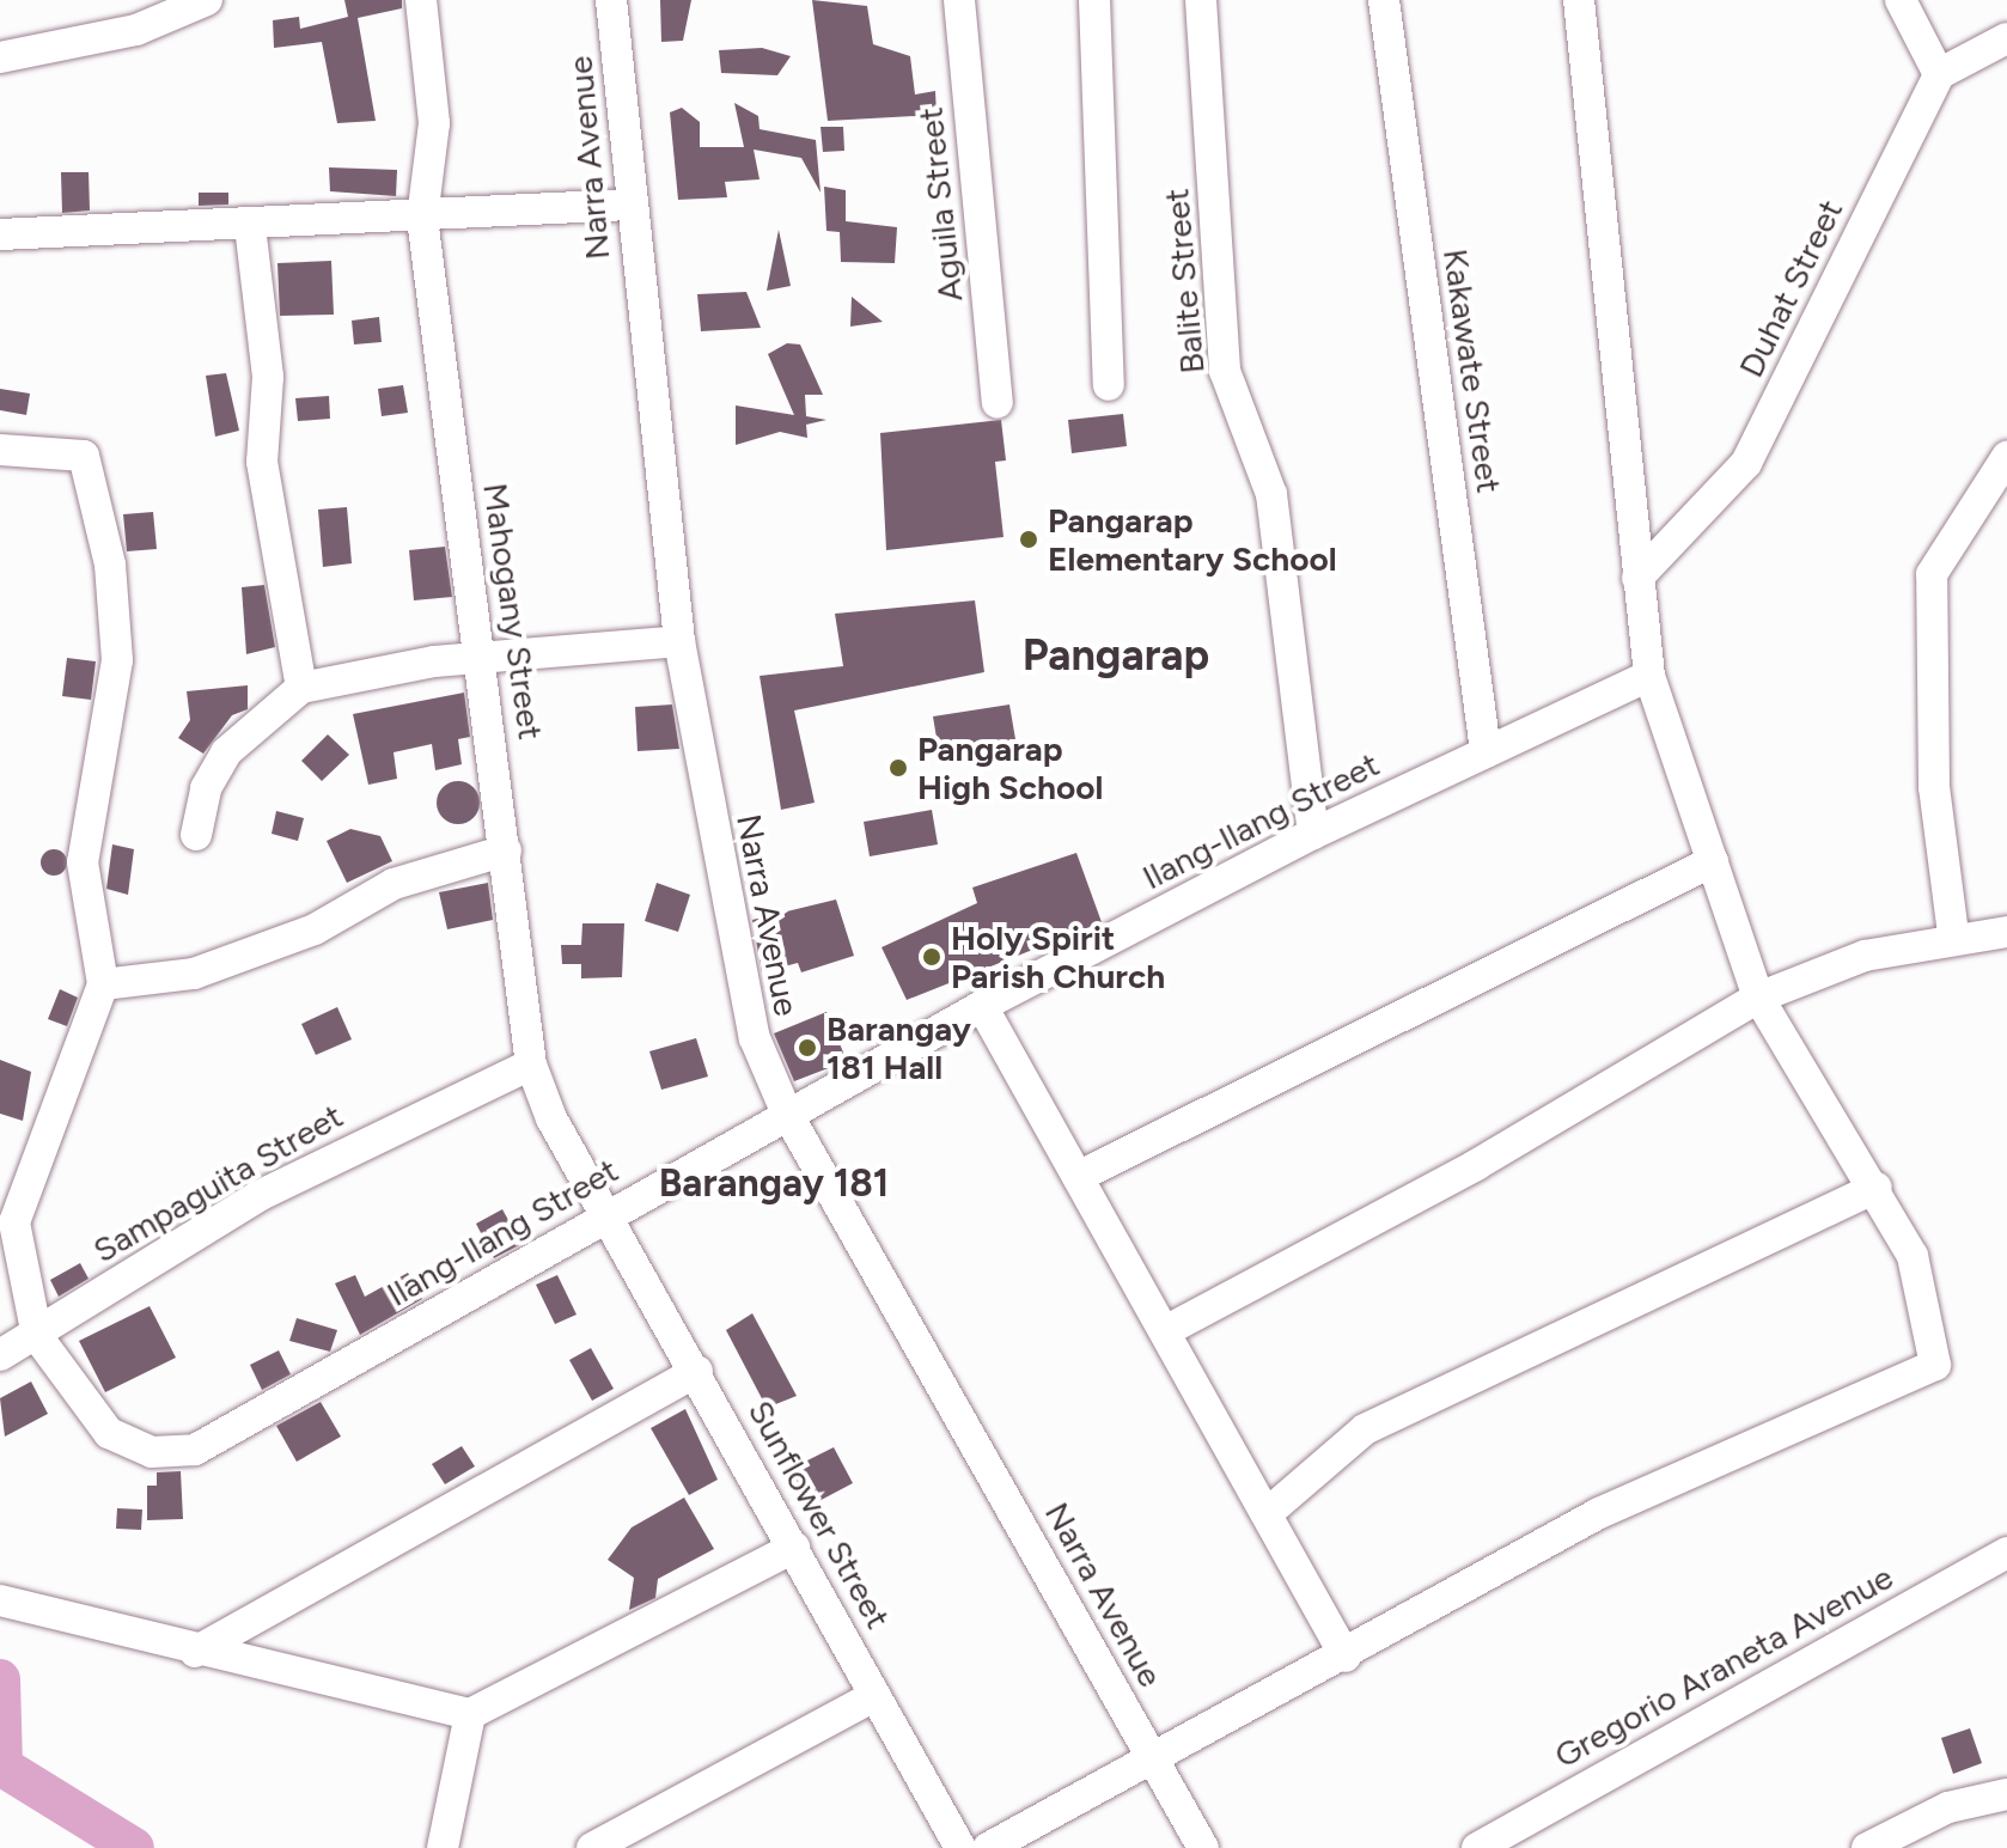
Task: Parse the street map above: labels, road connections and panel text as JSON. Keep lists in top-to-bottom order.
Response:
{
  "streets": {
    "street": [
      "Narra Avenue",
      "Aguila Street",
      "Balite Street",
      "Duhat Street",
      "Kakawate Street",
      "Mahogany Street",
      "Ilang-Ilang Street",
      "Sampaguita Street",
      "Sunflower Street",
      "Gregorio Araneta Avenue"
    ]
  },
  "crossings": [
    ["Narra Avenue", "Ilang-Ilang Street"],
    ["Balite Street", "Ilang-Ilang Street"],
    ["Kakawate Street", "Ilang-Ilang Street"],
    ["Mahogany Street", "Ilang-Ilang Street"],
    ["Mahogany Street", "Sampaguita Street"],
    ["Mahogany Street", "Sunflower Street"],
    ["Ilang-Ilang Street", "Sampaguita Street"],
    ["Ilang-Ilang Street", "Sunflower Street"]
  ],
  "districts": ["Pangarap", "Barangay 181"],
  "places": [
    "Pangarap Elementary School",
    "Pangarap High School",
    "Holy Spirit Parish Church",
    "Barangay 181 Hall"
  ]
}
